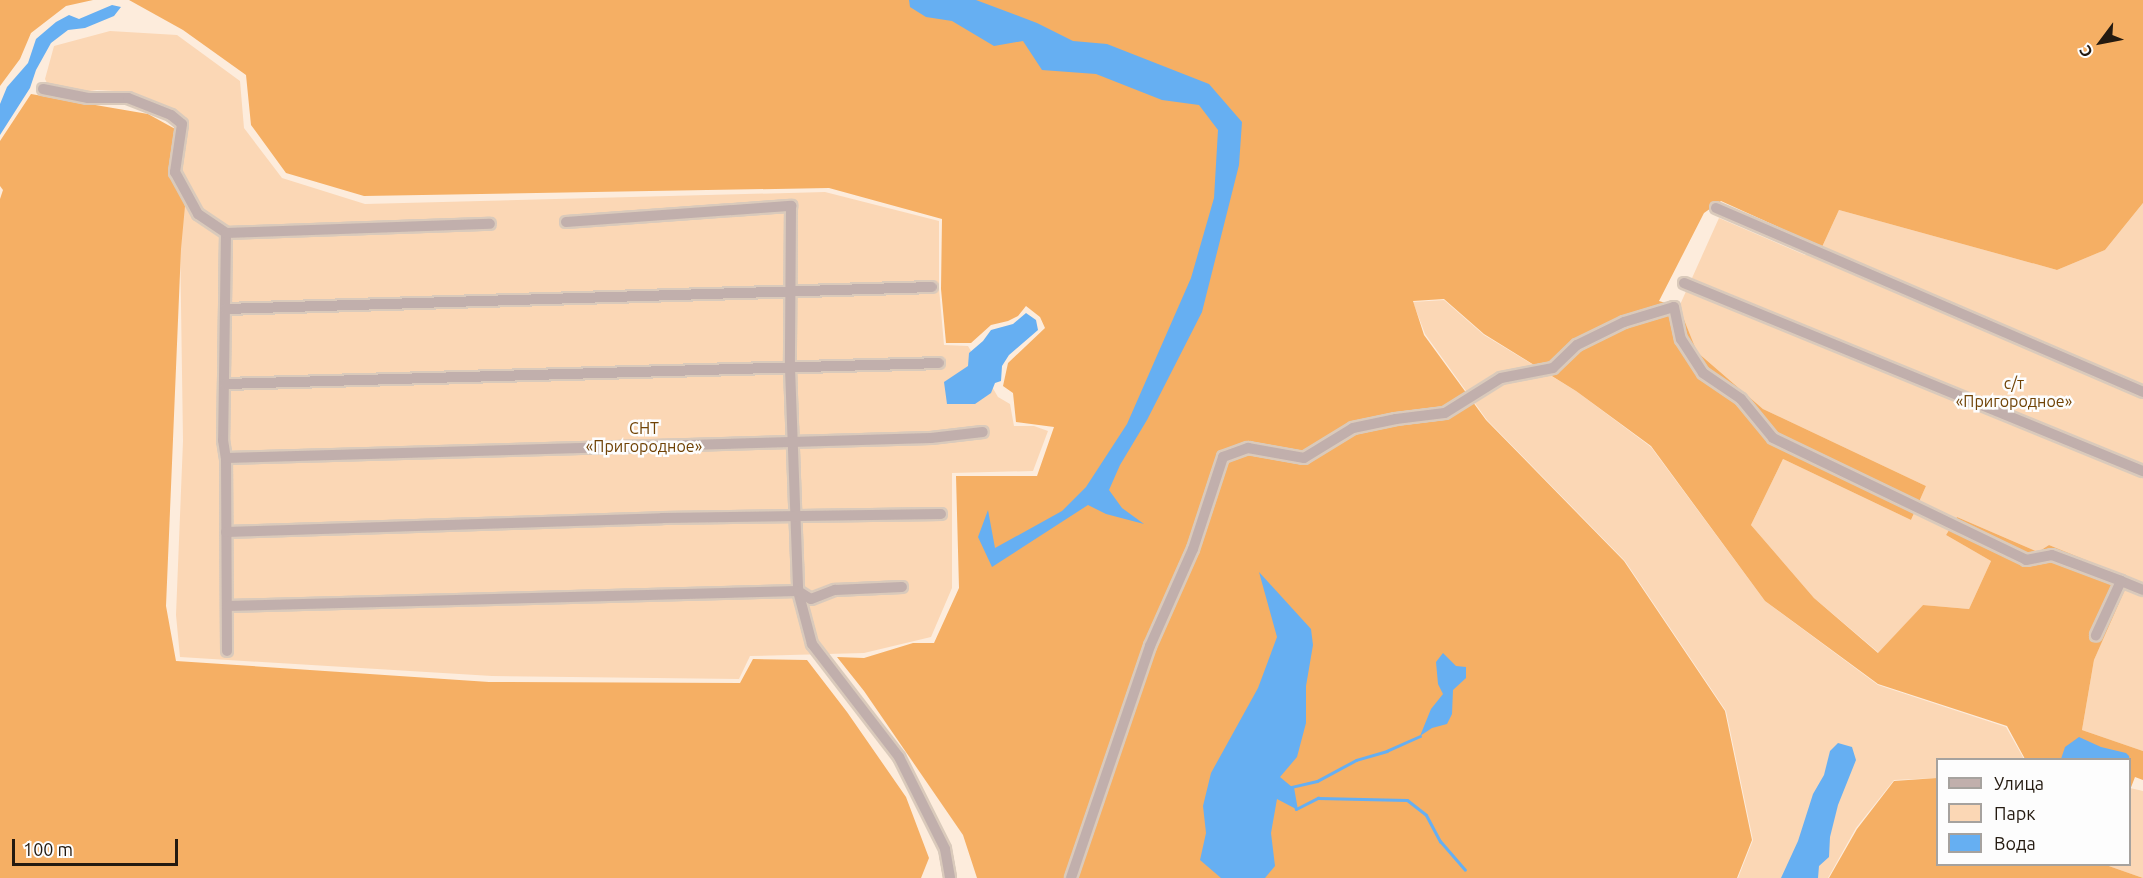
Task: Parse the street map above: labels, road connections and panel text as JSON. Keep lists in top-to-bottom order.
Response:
{
  "parks": ["с/т «Пригородное»", "СНТ «Пригородное»"],
  "legend": ["Улица", "Парк", "Вода"],
  "scale_bar": "100 m",
  "north": "bottom left"
}
